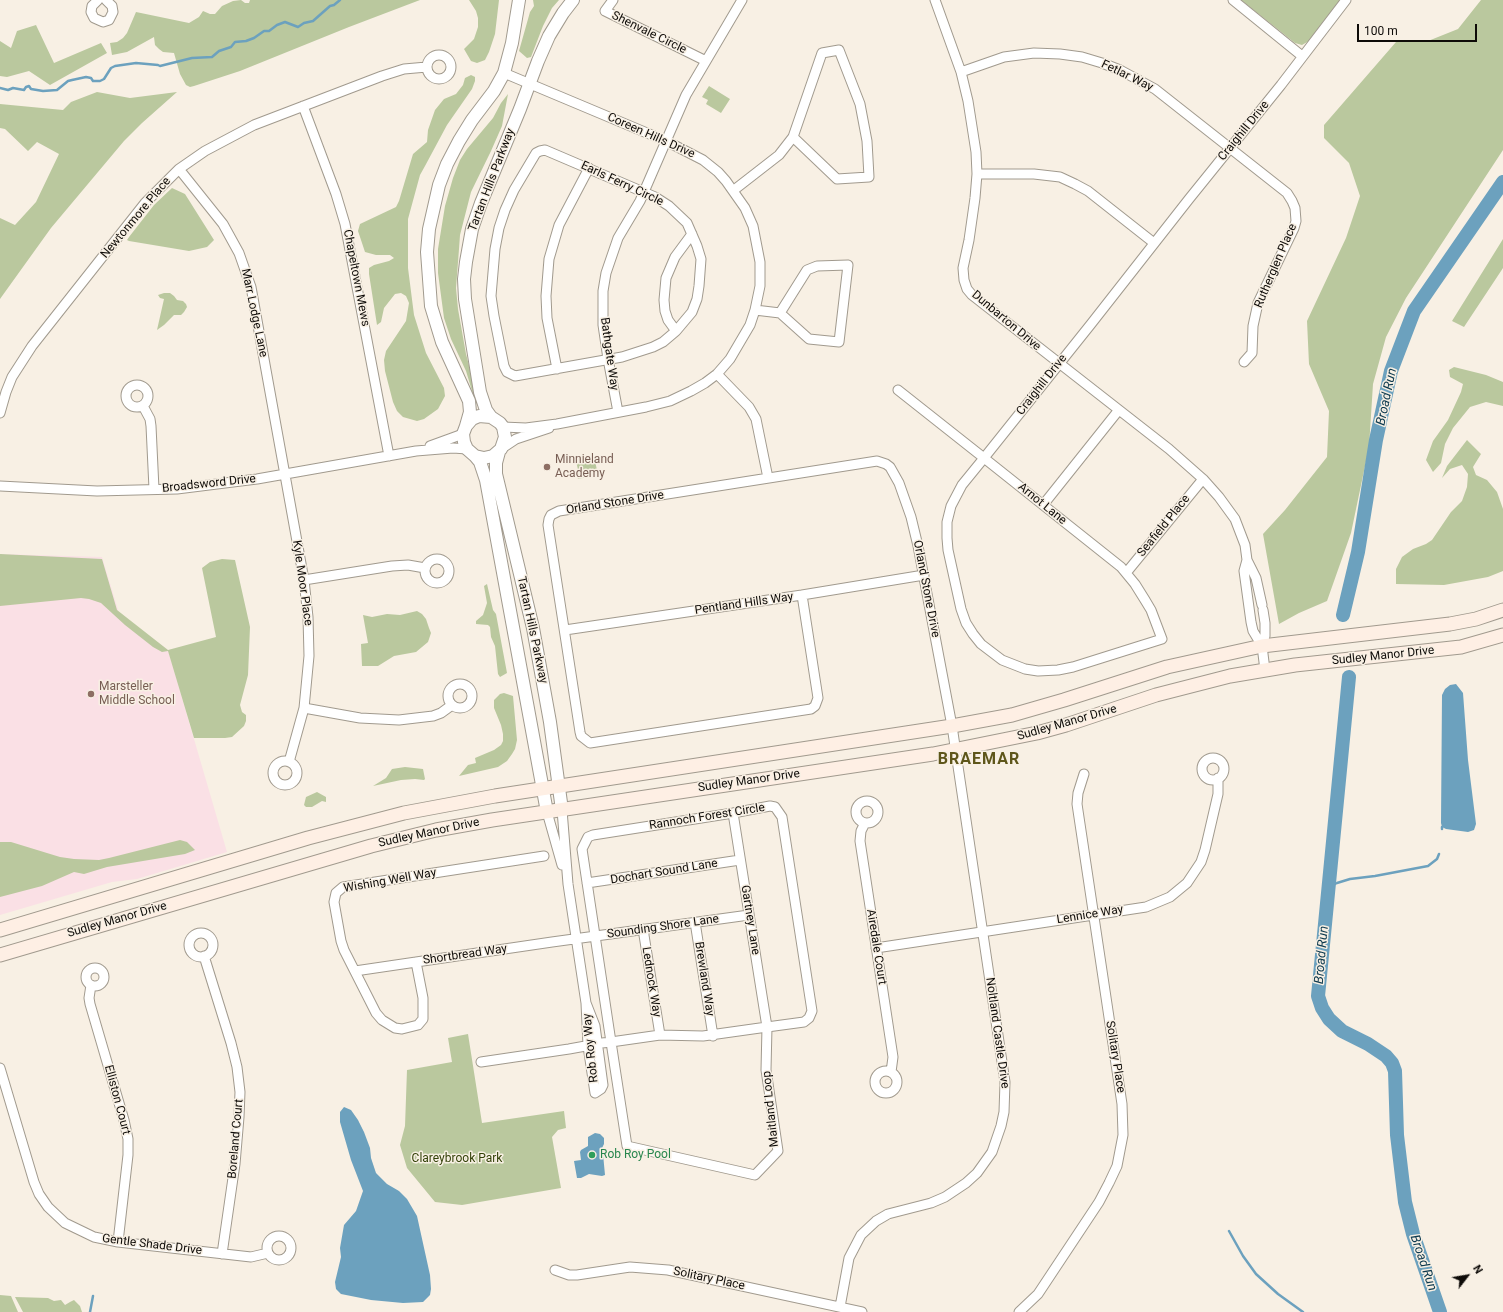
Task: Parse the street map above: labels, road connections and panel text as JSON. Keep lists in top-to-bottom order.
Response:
{
  "streets": {
    "main road": ["Sudley Manor Drive"],
    "street": [
      "Shenvale Circle",
      "Fetlar Way",
      "Craighill Drive",
      "Coreen Hills Drive",
      "Tartan Hills Parkway",
      "Earls Ferry Circle",
      "Newtonmore Place",
      "Rutherglen Place",
      "Chapeltown Mews",
      "Marr Lodge Lane",
      "Dunbarton Drive",
      "Bathgate Way",
      "Broadsword Drive",
      "Orland Stone Drive",
      "Arnot Lane",
      "Seafield Place",
      "Kyle Moor Place",
      "Pentland Hills Way",
      "Rannoch Forest Circle",
      "Dochart Sound Lane",
      "Wishing Well Way",
      "Lennice Way",
      "Gartney Lane",
      "Sounding Shore Lane",
      "Airedale Court",
      "Shortbread Way",
      "Brewland Way",
      "Lednock Way",
      "Noltland Castle Drive",
      "Rob Roy Way",
      "Solitary Place",
      "Elliston Court",
      "Maitland Loop",
      "Boreland Court",
      "Gentle Shade Drive"
    ]
  },
  "crossings": [
    ["Fetlar Way", "Craighill Drive"],
    ["Fetlar Way", "Rutherglen Place"],
    ["Fetlar Way", "Dunbarton Drive"],
    ["Craighill Drive", "Rutherglen Place"],
    ["Craighill Drive", "Dunbarton Drive"],
    ["Craighill Drive", "Arnot Lane"],
    ["Coreen Hills Drive", "Tartan Hills Parkway"],
    ["Coreen Hills Drive", "Bathgate Way"],
    ["Coreen Hills Drive", "Broadsword Drive"],
    ["Tartan Hills Parkway", "Broadsword Drive"],
    ["Tartan Hills Parkway", "Sudley Manor Drive"],
    ["Tartan Hills Parkway", "Rob Roy Way"],
    ["Earls Ferry Circle", "Bathgate Way"],
    ["Newtonmore Place", "Chapeltown Mews"],
    ["Newtonmore Place", "Marr Lodge Lane"],
    ["Chapeltown Mews", "Broadsword Drive"],
    ["Marr Lodge Lane", "Broadsword Drive"],
    ["Marr Lodge Lane", "Kyle Moor Place"],
    ["Dunbarton Drive", "Seafield Place"],
    ["Dunbarton Drive", "Sudley Manor Drive"],
    ["Broadsword Drive", "Kyle Moor Place"],
    ["Orland Stone Drive", "Pentland Hills Way"],
    ["Orland Stone Drive", "Sudley Manor Drive"],
    ["Orland Stone Drive", "Noltland Castle Drive"],
    ["Arnot Lane", "Seafield Place"],
    ["Sudley Manor Drive", "Noltland Castle Drive"],
    ["Sudley Manor Drive", "Rob Roy Way"],
    ["Rannoch Forest Circle", "Dochart Sound Lane"],
    ["Rannoch Forest Circle", "Gartney Lane"],
    ["Rannoch Forest Circle", "Sounding Shore Lane"],
    ["Rannoch Forest Circle", "Maitland Loop"],
    ["Dochart Sound Lane", "Gartney Lane"],
    ["Wishing Well Way", "Shortbread Way"],
    ["Lennice Way", "Airedale Court"],
    ["Lennice Way", "Noltland Castle Drive"],
    ["Lennice Way", "Solitary Place"],
    ["Gartney Lane", "Sounding Shore Lane"],
    ["Gartney Lane", "Maitland Loop"],
    ["Sounding Shore Lane", "Shortbread Way"],
    ["Sounding Shore Lane", "Brewland Way"],
    ["Sounding Shore Lane", "Lednock Way"],
    ["Sounding Shore Lane", "Rob Roy Way"],
    ["Shortbread Way", "Rob Roy Way"],
    ["Noltland Castle Drive", "Solitary Place"],
    ["Elliston Court", "Gentle Shade Drive"],
    ["Boreland Court", "Gentle Shade Drive"]
  ],
  "districts": ["BRAEMAR"],
  "water": ["Broad Run"],
  "parks": ["Clareybrook Park"],
  "places": ["Minnieland Academy", "Marsteller Middle School", "Rob Roy Pool"],
  "scale_bar": "100 m",
  "north": "top right"
}
